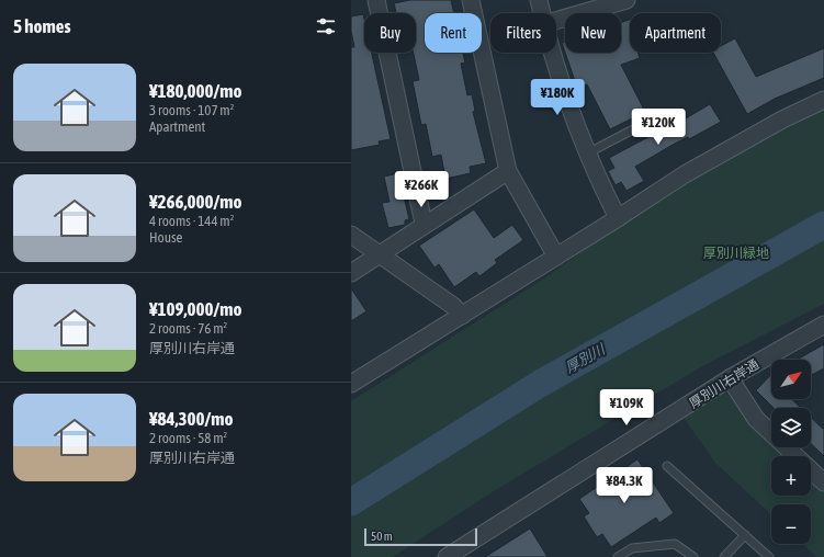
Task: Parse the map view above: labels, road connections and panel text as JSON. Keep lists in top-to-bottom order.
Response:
{
  "streets": {
    "street": ["厚別川右岸通"]
  },
  "water": ["厚別川"],
  "parks": ["厚別川緑地"],
  "scale_bar": "50 m",
  "north": "top right",
  "page": {
    "heading": "5 homes",
    "chip": [
      "Buy",
      "Rent",
      "Filters",
      "New",
      "Apartment"
    ],
    "list": [
      {
        "name": "¥180,000/mo",
        "note": "3 rooms · 107 m² · Apartment"
      },
      {
        "name": "¥266,000/mo",
        "note": "4 rooms · 144 m² · House"
      },
      {
        "name": "¥109,000/mo",
        "note": "2 rooms · 76 m² · 厚別川右岸通"
      },
      {
        "name": "¥84,300/mo",
        "note": "2 rooms · 58 m² · 厚別川右岸通"
      }
    ],
    "price": [
      "¥180K",
      "¥120K",
      "¥266K",
      "¥109K",
      "¥84.3K"
    ],
    "map_buttons": ["+", "−"],
    "scale": "50 m"
  }
}
